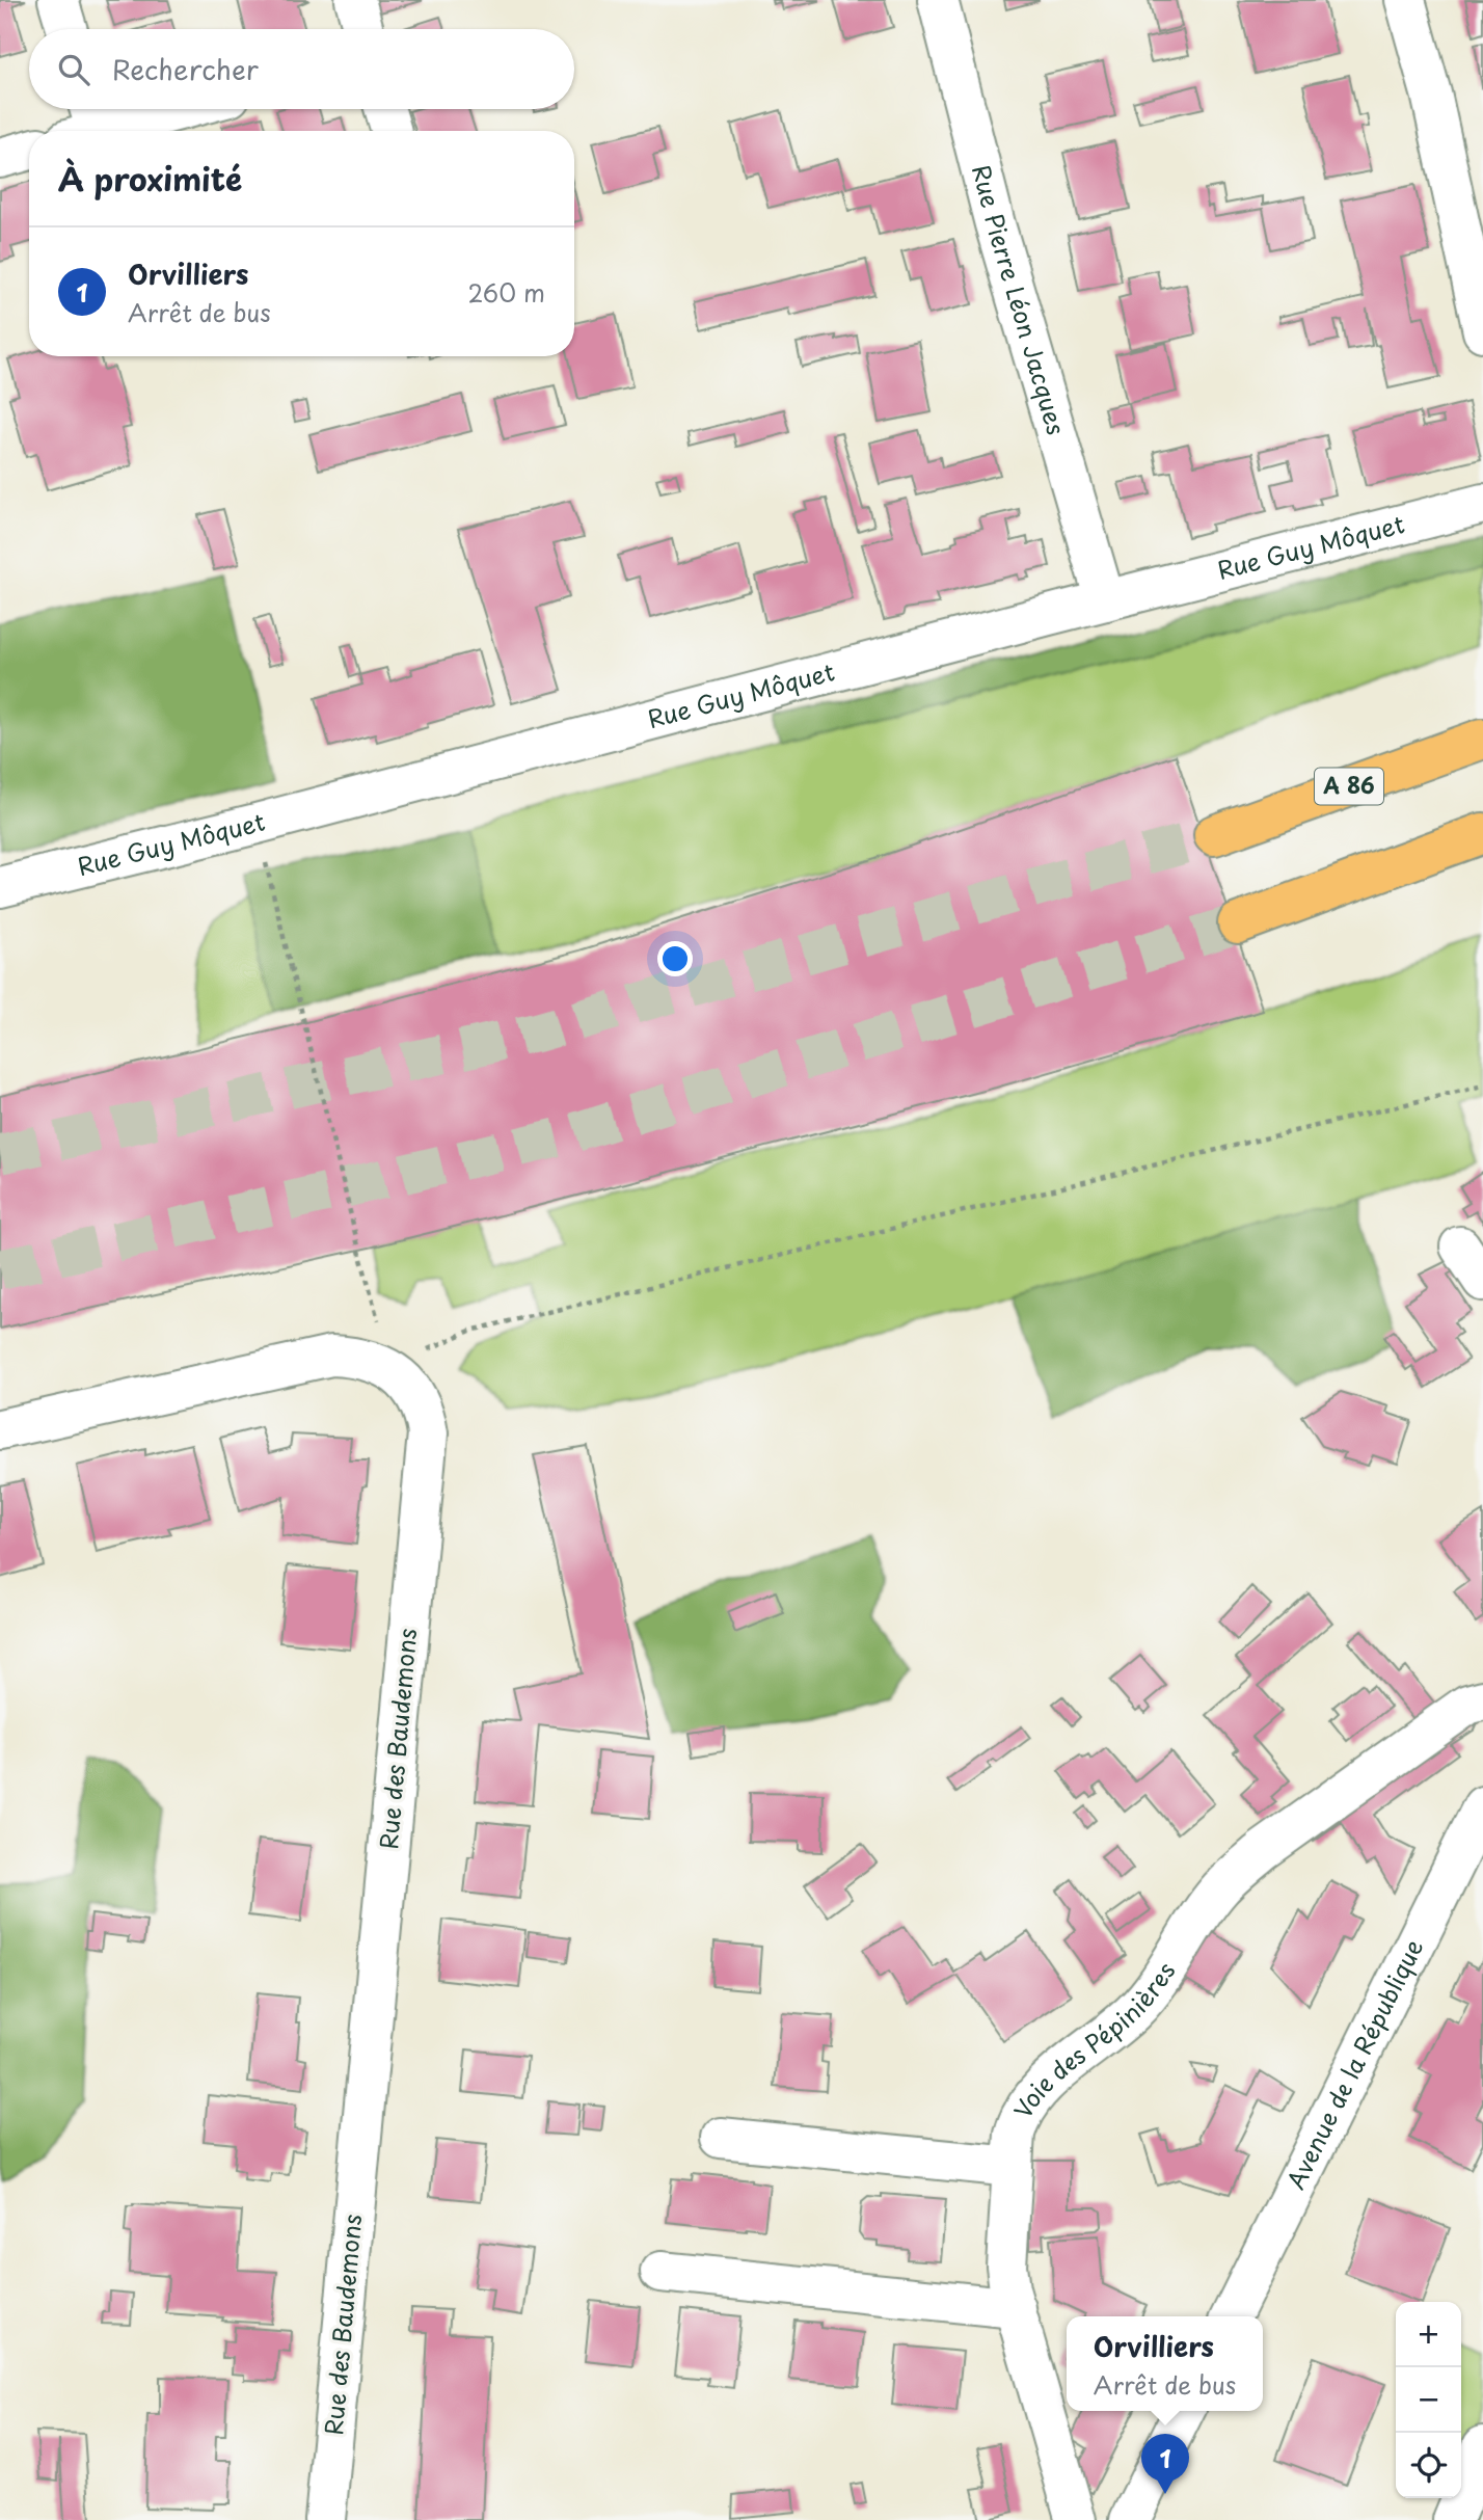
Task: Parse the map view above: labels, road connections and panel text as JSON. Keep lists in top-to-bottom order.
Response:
{
  "streets": {
    "highway": ["A 86"],
    "street": [
      "Rue Pierre Léon Jacques",
      "Rue Guy Môquet",
      "Rue des Baudemons",
      "Voie des Pépinières",
      "Avenue de la République"
    ]
  },
  "crossings": [
    ["Rue Pierre Léon Jacques", "Rue Guy Môquet"]
  ],
  "page": {
    "search": "Rechercher",
    "heading": "À proximité",
    "list": [
      {
        "mark": "1",
        "name": "Orvilliers",
        "note": "Arrêt de bus",
        "value": "260 m"
      }
    ],
    "map_buttons": ["+", "−"],
    "popup": ["Orvilliers", "Arrêt de bus"],
    "pins": "1"
  }
}
